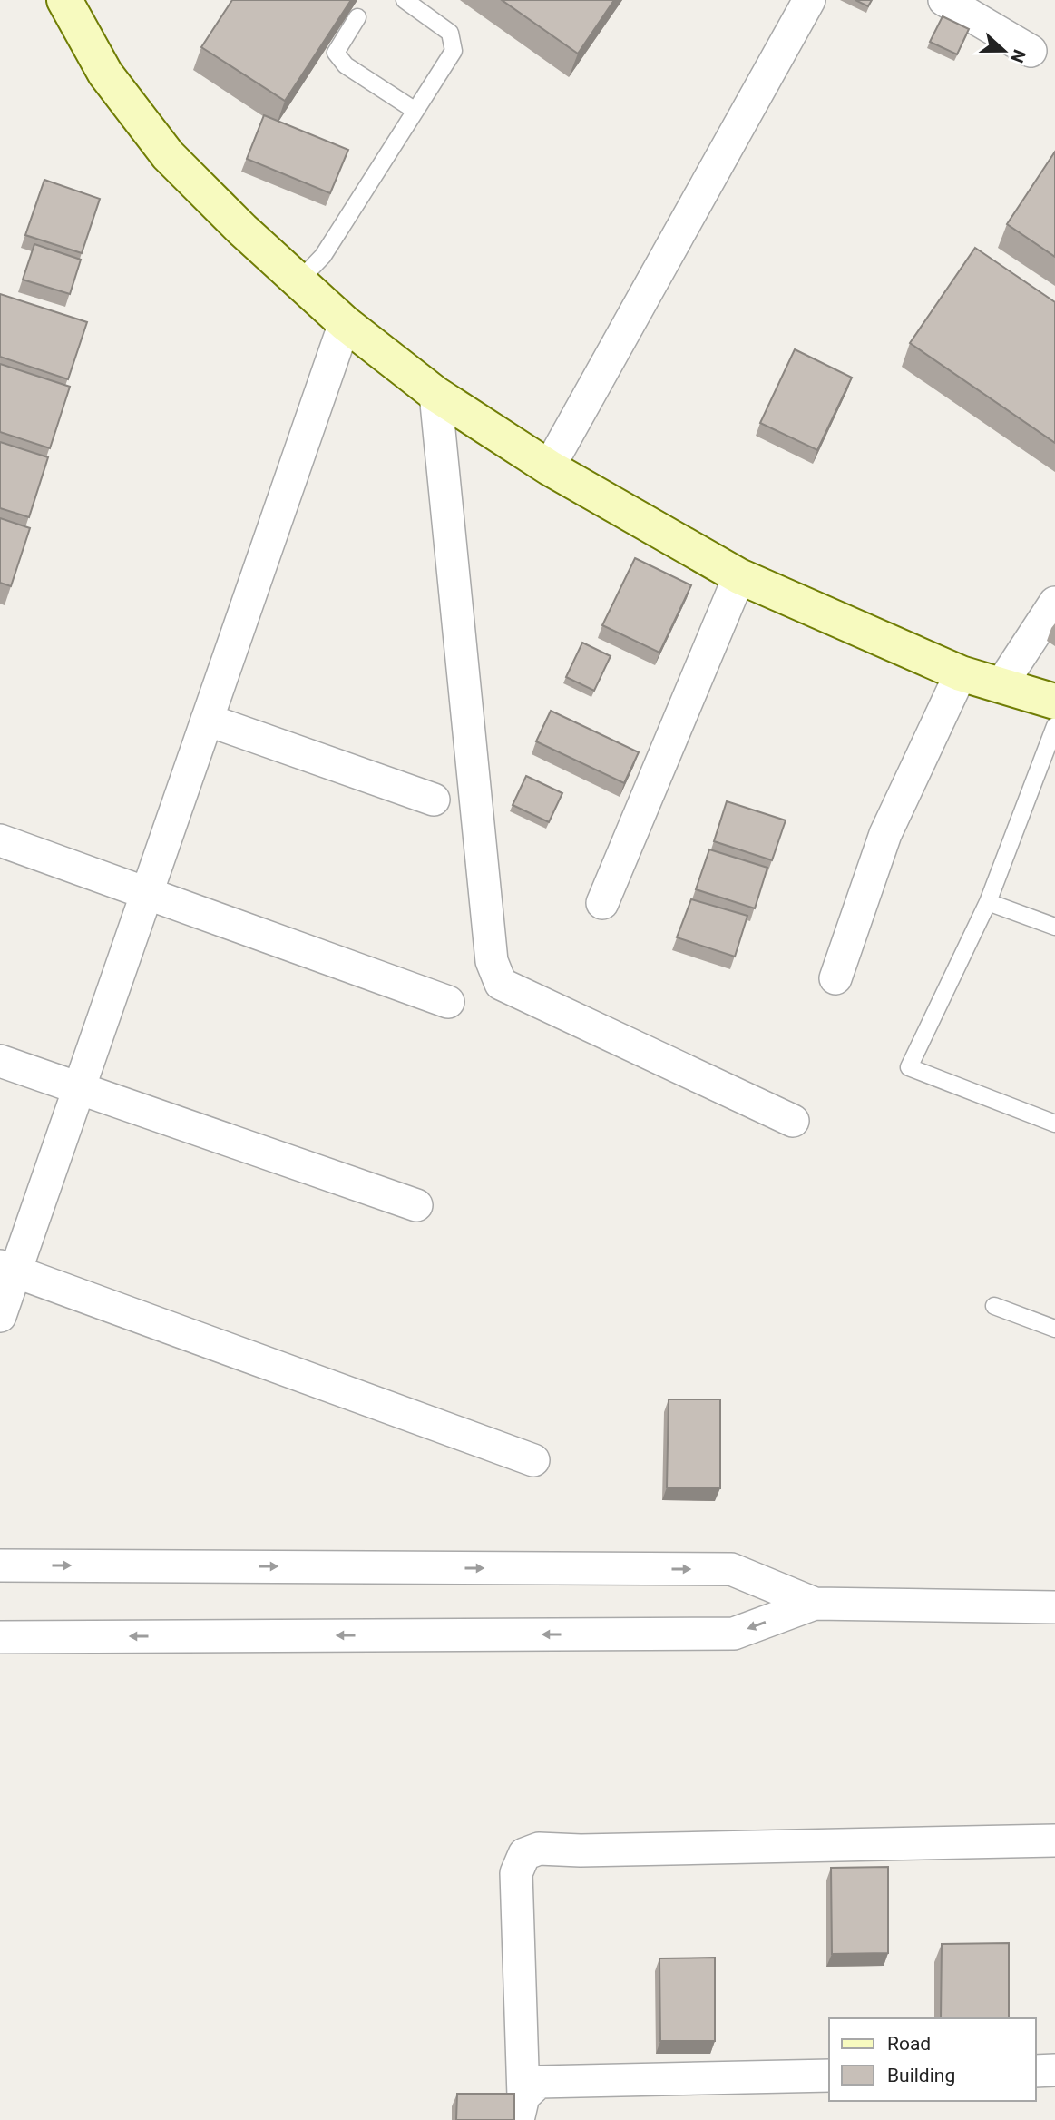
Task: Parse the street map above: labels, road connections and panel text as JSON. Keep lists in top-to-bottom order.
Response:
{
  "legend": ["Road", "Building"],
  "north": "right"
}
